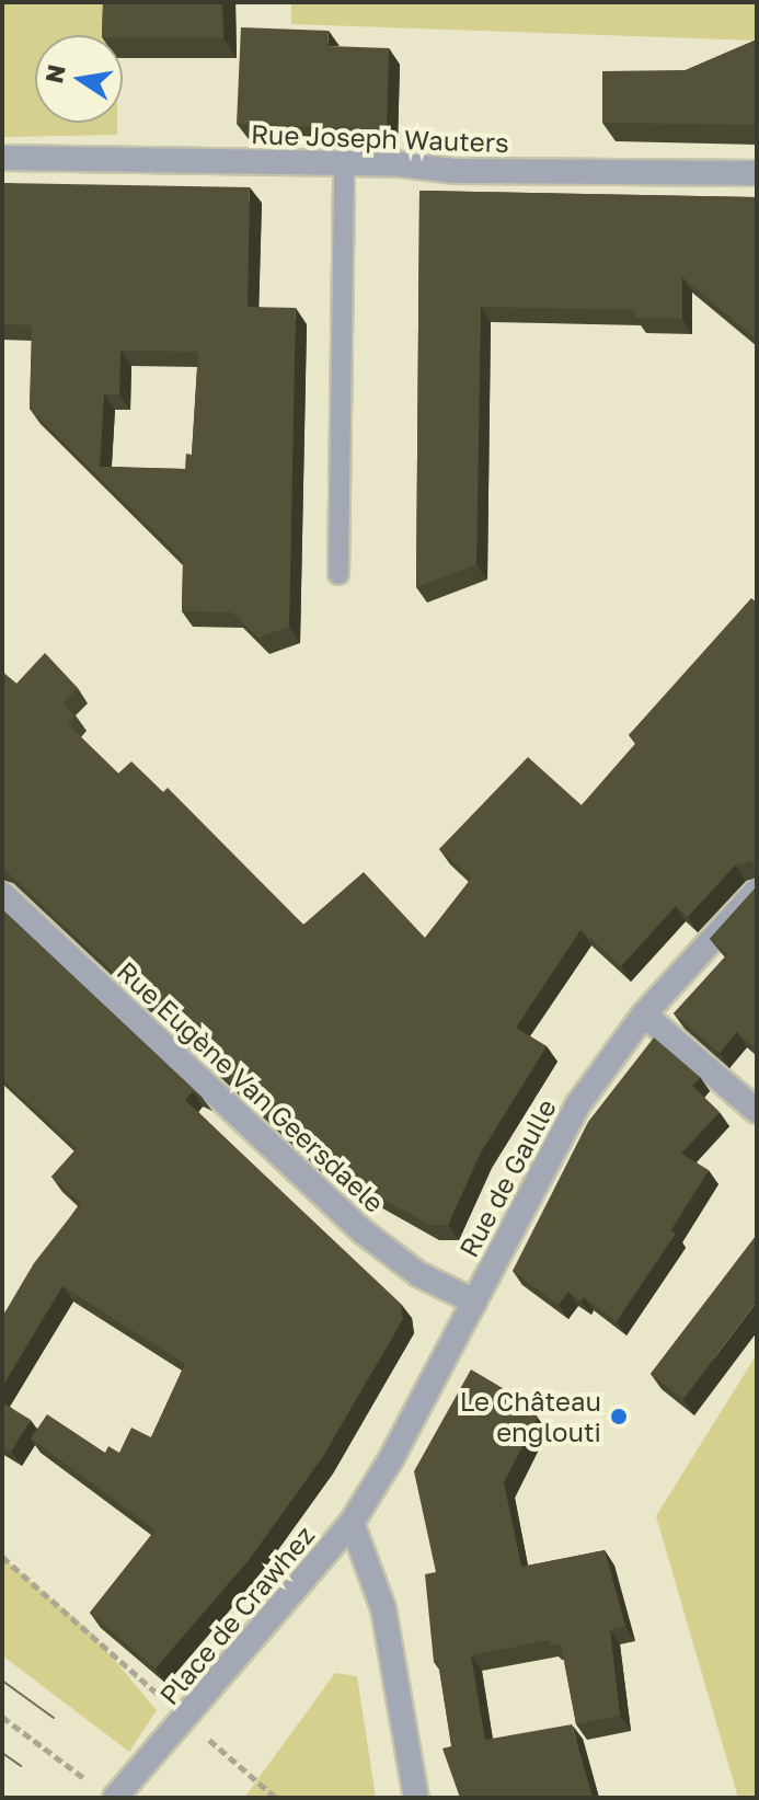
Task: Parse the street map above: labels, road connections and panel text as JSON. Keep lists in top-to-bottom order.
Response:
{
  "streets": {
    "street": [
      "Rue Joseph Wauters",
      "Rue Eugène Van Geersdaele",
      "Rue de Gaulle",
      "Place de Crawhez"
    ]
  },
  "crossings": [
    ["Rue Eugène Van Geersdaele", "Rue de Gaulle"],
    ["Rue de Gaulle", "Place de Crawhez"]
  ],
  "places": ["Le Château englouti"],
  "north": "left"
}
